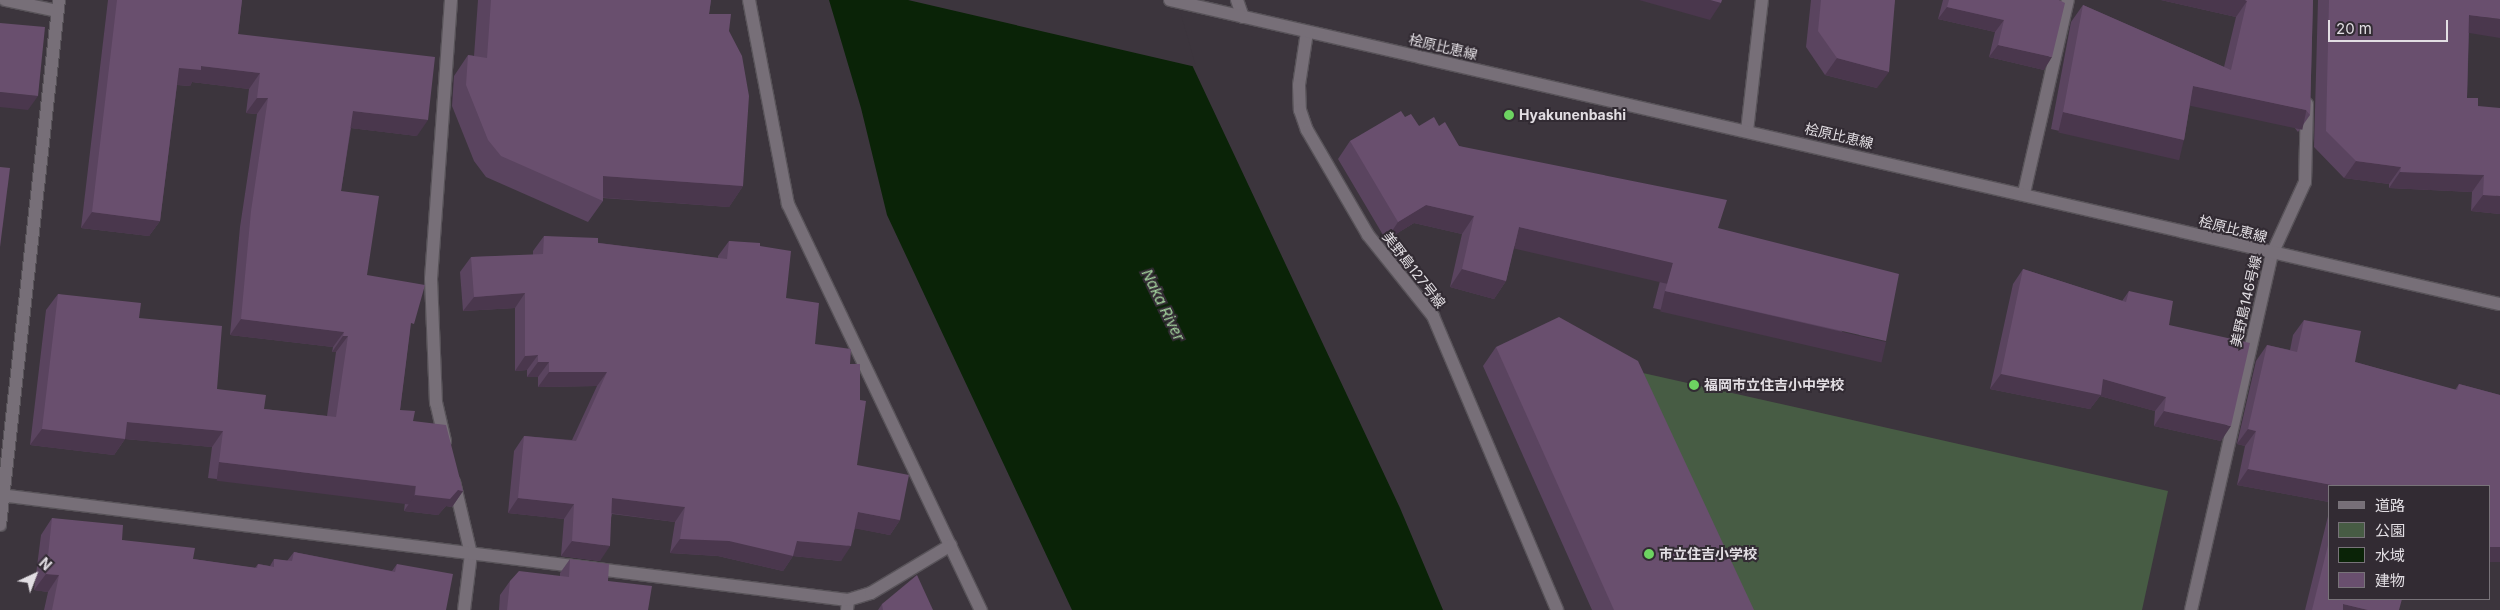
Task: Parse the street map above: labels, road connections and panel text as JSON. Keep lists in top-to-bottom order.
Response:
{
  "streets": {
    "street": ["桧原比恵線", "美野島127号線", "美野島146号線"]
  },
  "crossings": [
    ["桧原比恵線", "美野島127号線"],
    ["桧原比恵線", "美野島146号線"]
  ],
  "water": ["Naka River"],
  "places": ["Hyakunenbashi", "福岡市立住吉小中学校", "市立住吉小学校"],
  "legend": [
    "道路",
    "公園",
    "水域",
    "建物"
  ],
  "scale_bar": "20 m",
  "north": "top right"
}
